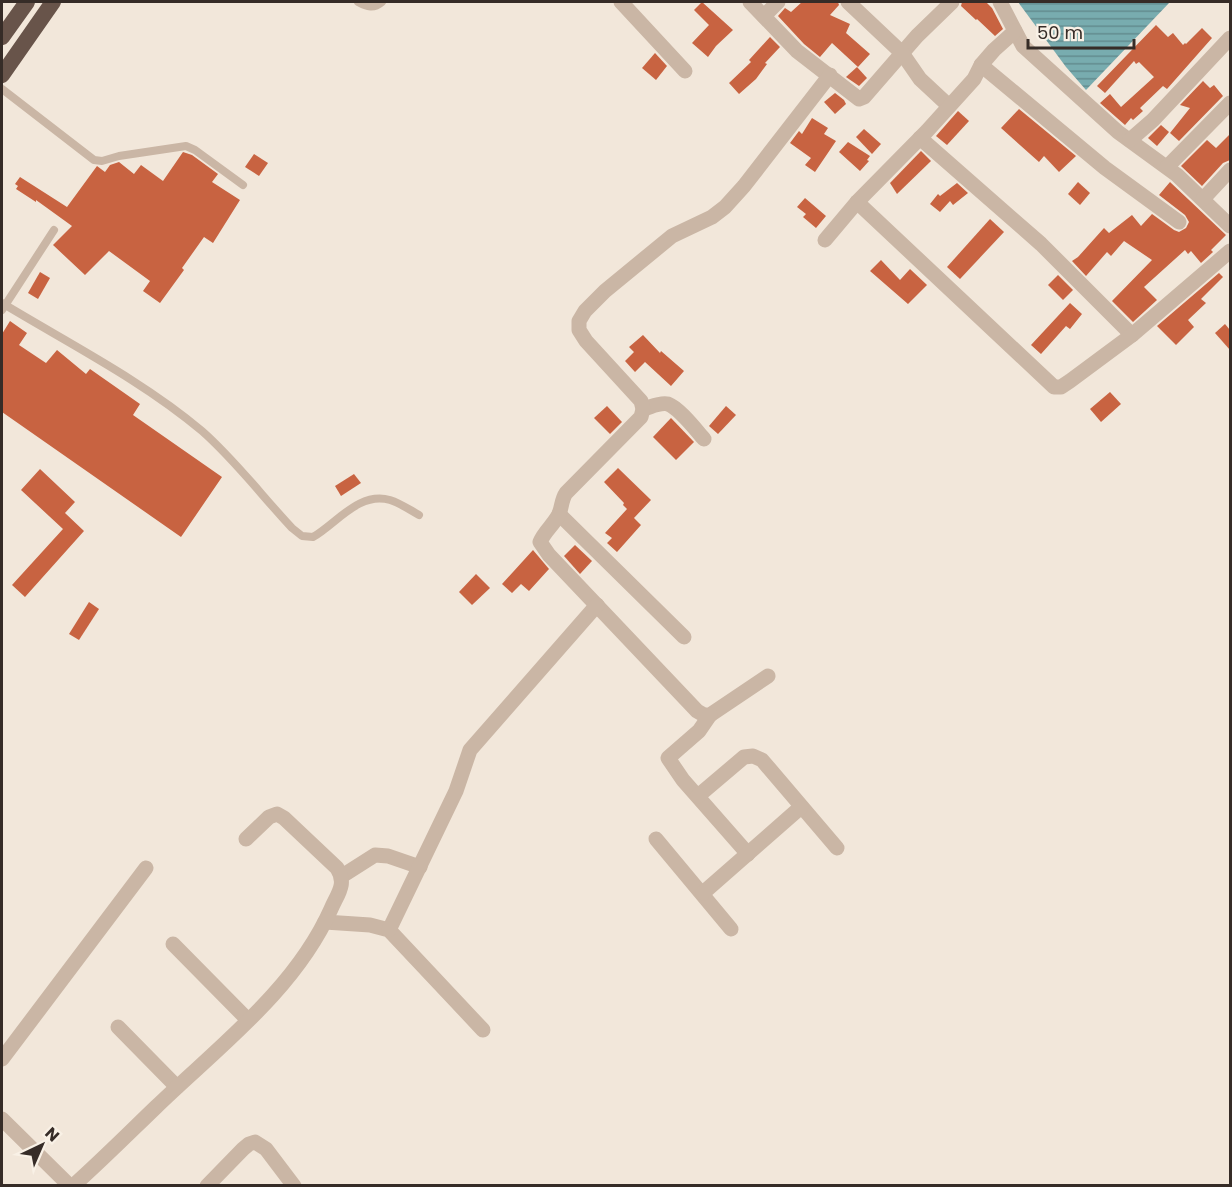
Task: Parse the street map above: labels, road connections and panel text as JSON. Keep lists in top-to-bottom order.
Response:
{
  "scale_bar": "50 m",
  "north": "top right"
}
